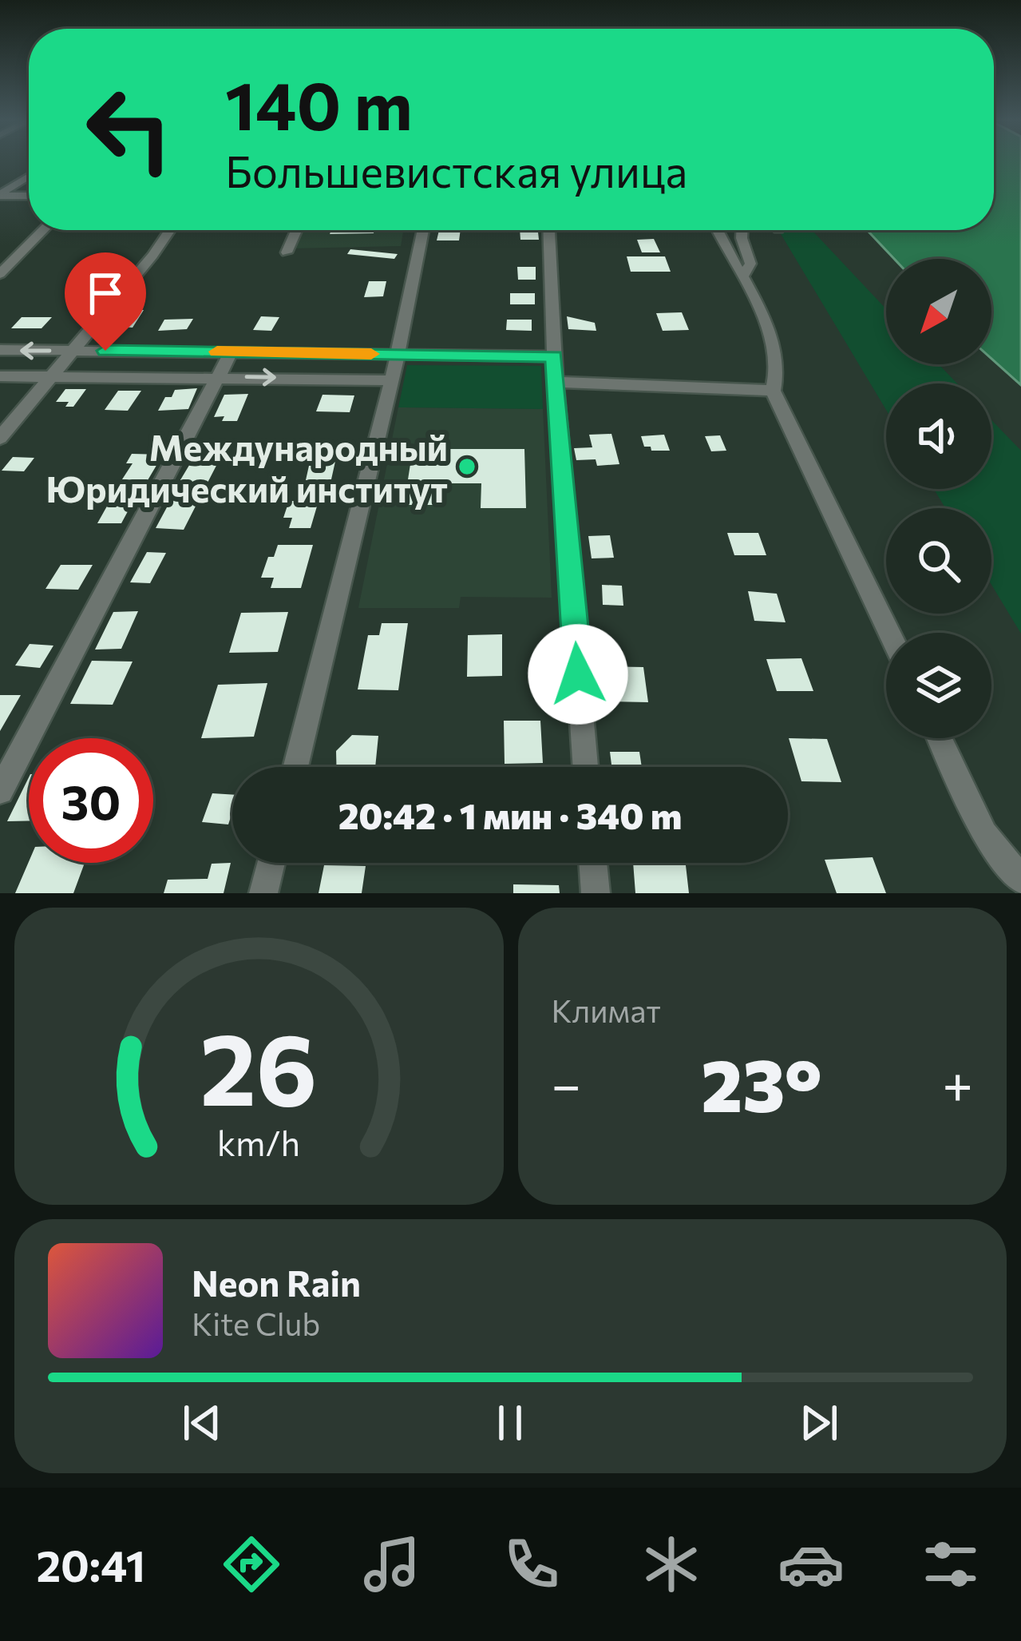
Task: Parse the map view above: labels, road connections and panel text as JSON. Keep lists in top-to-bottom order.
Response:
{
  "places": ["Международный Юридический институт"],
  "north": "bottom left",
  "page": {
    "turn": ["140 m", "Большевистская улица"],
    "limit": "30",
    "trip": "20:42 · 1 мин · 340 m",
    "tile": "Климат",
    "heat": ["−", "23°", "+"],
    "song": ["Neon Rain", "Kite Club"],
    "tabs": "20:41",
    "gauge": ["26", "km/h"]
  }
}
